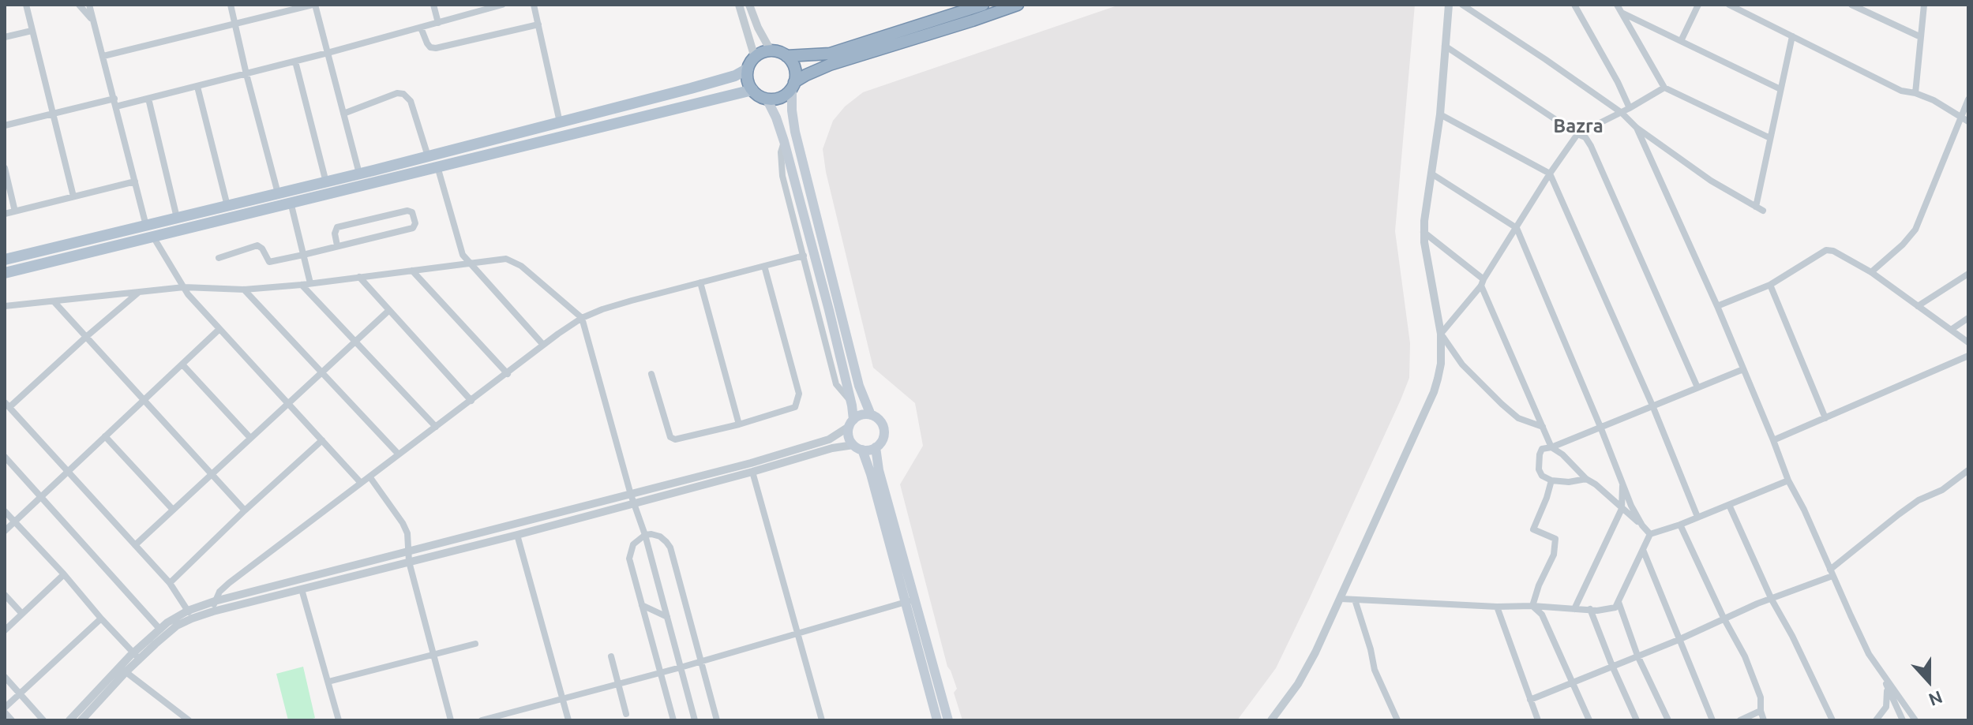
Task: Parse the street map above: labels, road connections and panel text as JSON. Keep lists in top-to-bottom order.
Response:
{
  "districts": ["Bazra"],
  "north": "bottom"
}
